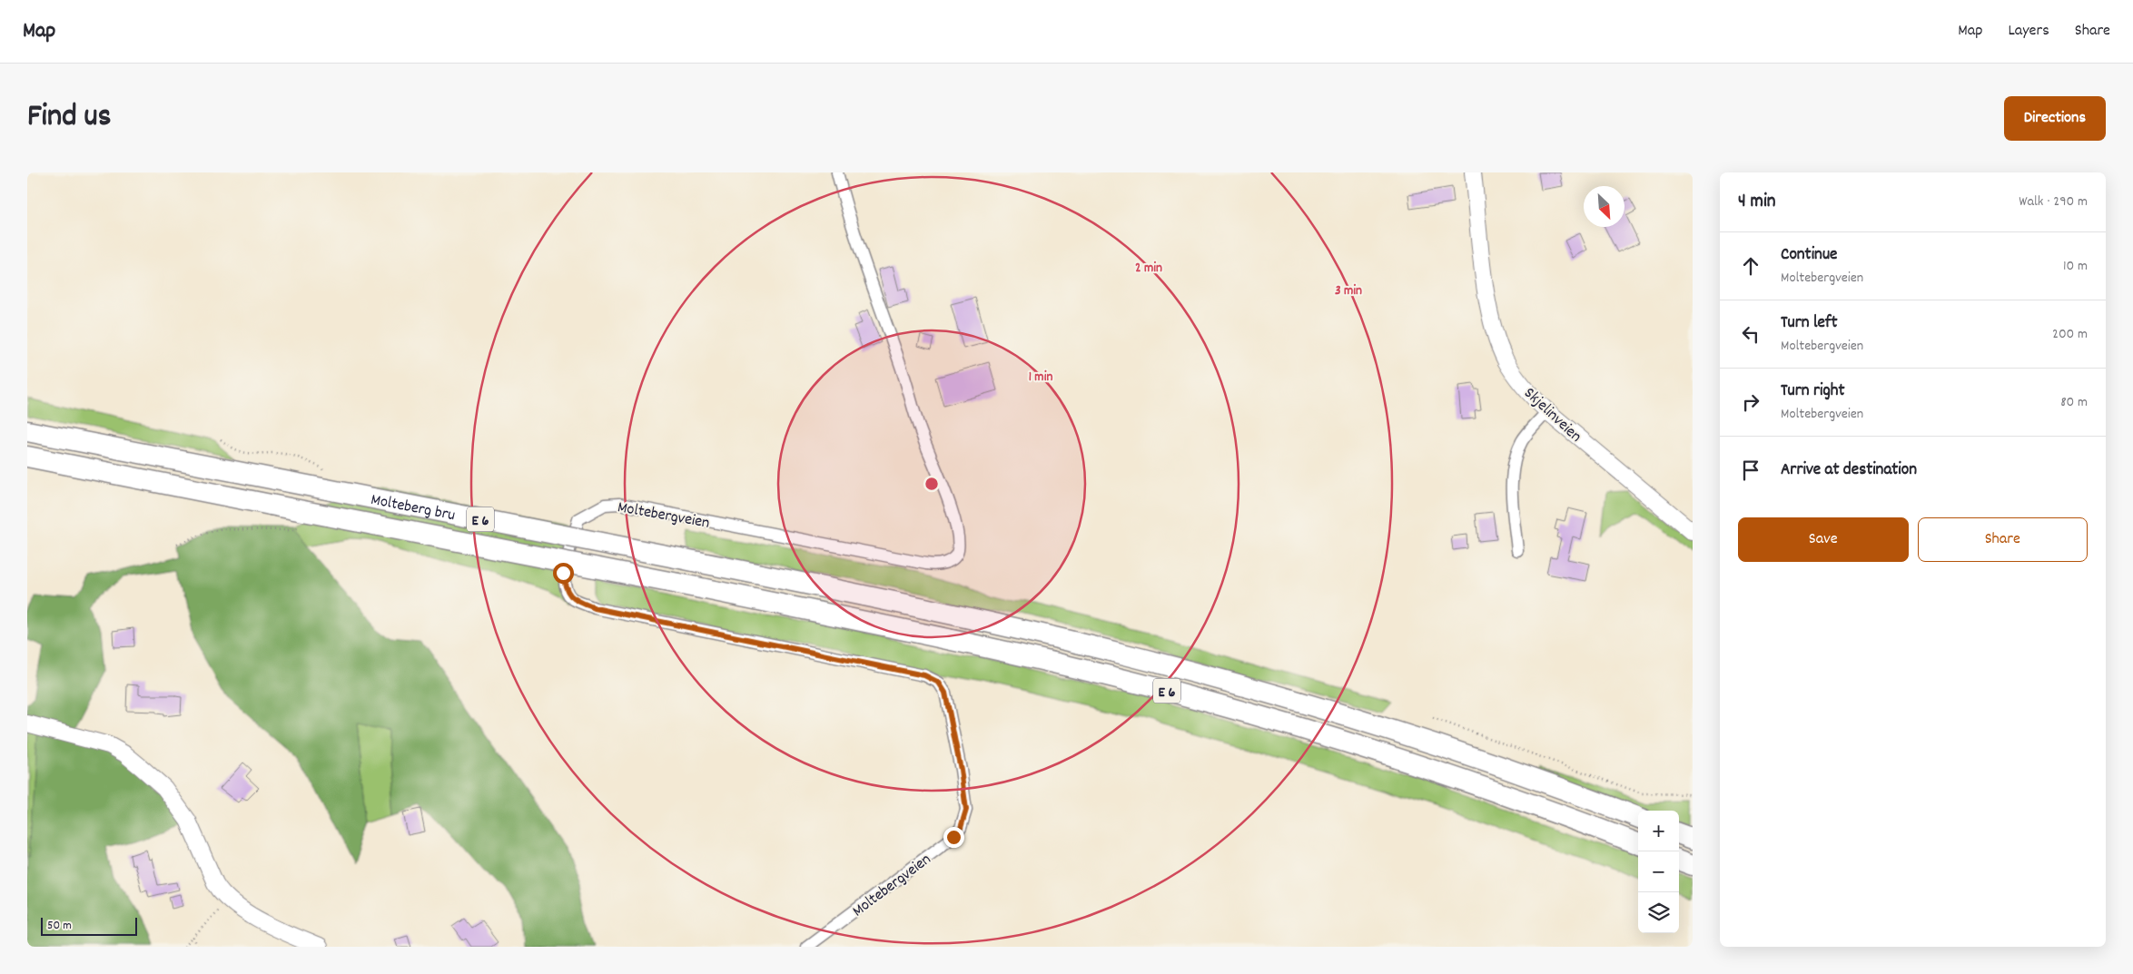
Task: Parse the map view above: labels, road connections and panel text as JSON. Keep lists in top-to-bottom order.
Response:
{
  "streets": {
    "highway": ["Molteberg bru", "E 6"],
    "main road": ["Skjelinveien"],
    "street": ["Moltebergveien"]
  },
  "scale_bar": "50 m",
  "north": "bottom right",
  "page": {
    "header": "Map",
    "nav": ["Map", "Layers", "Share"],
    "title": "Find us",
    "buttons": [
      "Directions",
      ["Save", "Share"]
    ],
    "heading": ["4 min", "Walk · 290 m"],
    "list": [
      ["Continue", "Moltebergveien", "10 m"],
      ["Turn left", "Moltebergveien", "200 m"],
      ["Turn right", "Moltebergveien", "80 m"],
      "Arrive at destination"
    ],
    "map_buttons": ["+", "−"],
    "scale": "50 m"
  },
  "rings": ["2 min", "3 min", "1 min"]
}
